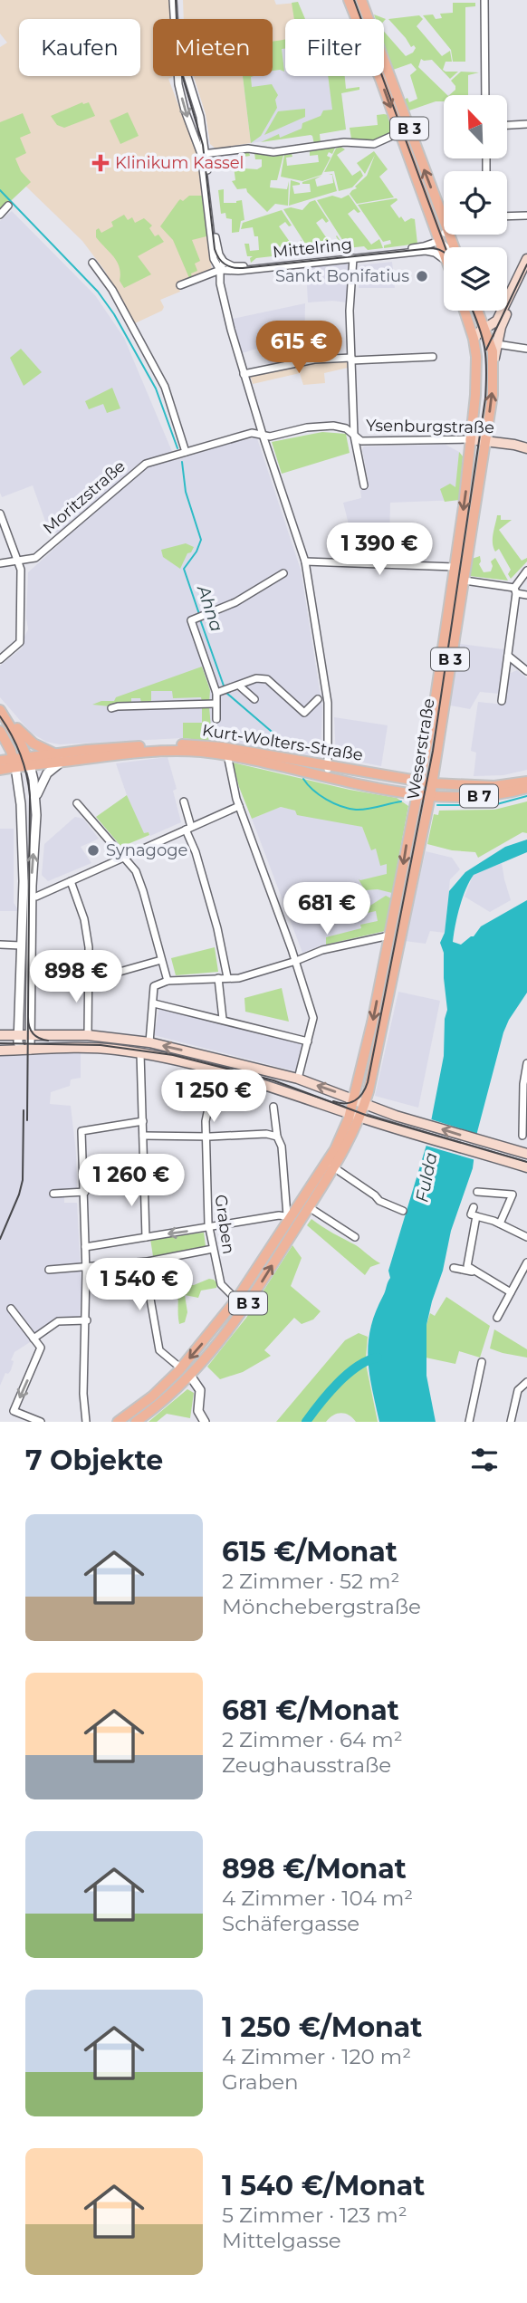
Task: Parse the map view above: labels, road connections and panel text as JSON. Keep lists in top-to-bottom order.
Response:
{
  "streets": {
    "main road": [
      "B 3",
      "Ysenburgstraße",
      "Kurt-Wolters-Straße",
      "Weserstraße",
      "B 7"
    ],
    "street": ["Mittelring", "Moritzstraße", "Graben"]
  },
  "crossings": [
    ["B 3", "Mittelring"],
    ["B 3", "Weserstraße"],
    ["B 3", "Graben"],
    ["Ysenburgstraße", "Moritzstraße"],
    ["Ysenburgstraße", "Weserstraße"],
    ["Kurt-Wolters-Straße", "Weserstraße"],
    ["Kurt-Wolters-Straße", "B 7"],
    ["Weserstraße", "B 7"]
  ],
  "water": ["Ahna", "Fulda"],
  "places": {
    "health": ["Klinikum Kassel"],
    "other": ["Sankt Bonifatius", "Synagoge"]
  },
  "north": "top left",
  "page": {
    "chip": ["Kaufen", "Mieten", "Filter"],
    "price": [
      "615 €",
      "1 390 €",
      "681 €",
      "898 €",
      "1 250 €",
      "1 260 €",
      "1 540 €"
    ],
    "heading": "7 Objekte",
    "list": [
      {
        "name": "615 €/Monat",
        "note": "2 Zimmer · 52 m² · Mönchebergstraße"
      },
      {
        "name": "681 €/Monat",
        "note": "2 Zimmer · 64 m² · Zeughausstraße"
      },
      {
        "name": "898 €/Monat",
        "note": "4 Zimmer · 104 m² · Schäfergasse"
      },
      {
        "name": "1 250 €/Monat",
        "note": "4 Zimmer · 120 m² · Graben"
      },
      {
        "name": "1 540 €/Monat",
        "note": "5 Zimmer · 123 m² · Mittelgasse"
      }
    ]
  }
}
